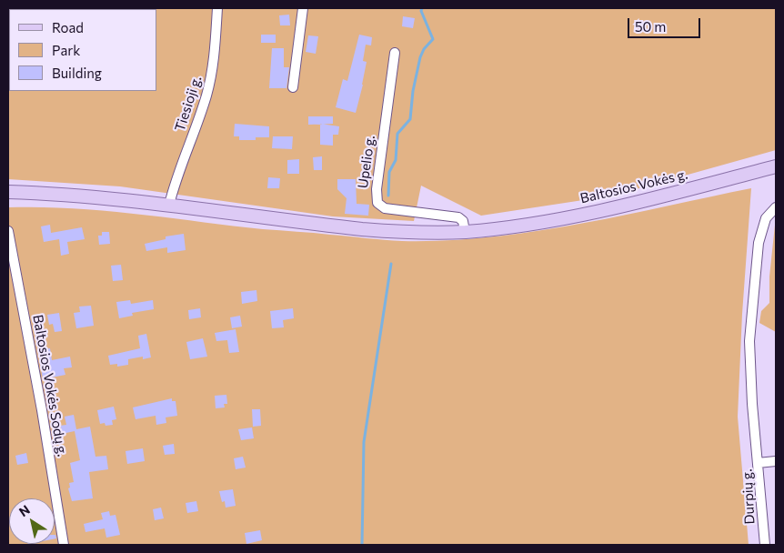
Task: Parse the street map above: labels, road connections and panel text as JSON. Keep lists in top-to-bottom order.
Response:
{
  "streets": {
    "main road": ["Baltosios Vokės g."],
    "street": [
      "Tiesioji g.",
      "Upelio g.",
      "Baltosios Vokės Sodų g.",
      "Durpių g."
    ]
  },
  "crossings": [
    ["Tiesioji g.", "Baltosios Vokės g."],
    ["Upelio g.", "Baltosios Vokės g."]
  ],
  "legend": ["Road", "Park", "Building"],
  "scale_bar": "50 m",
  "north": "top left"
}
